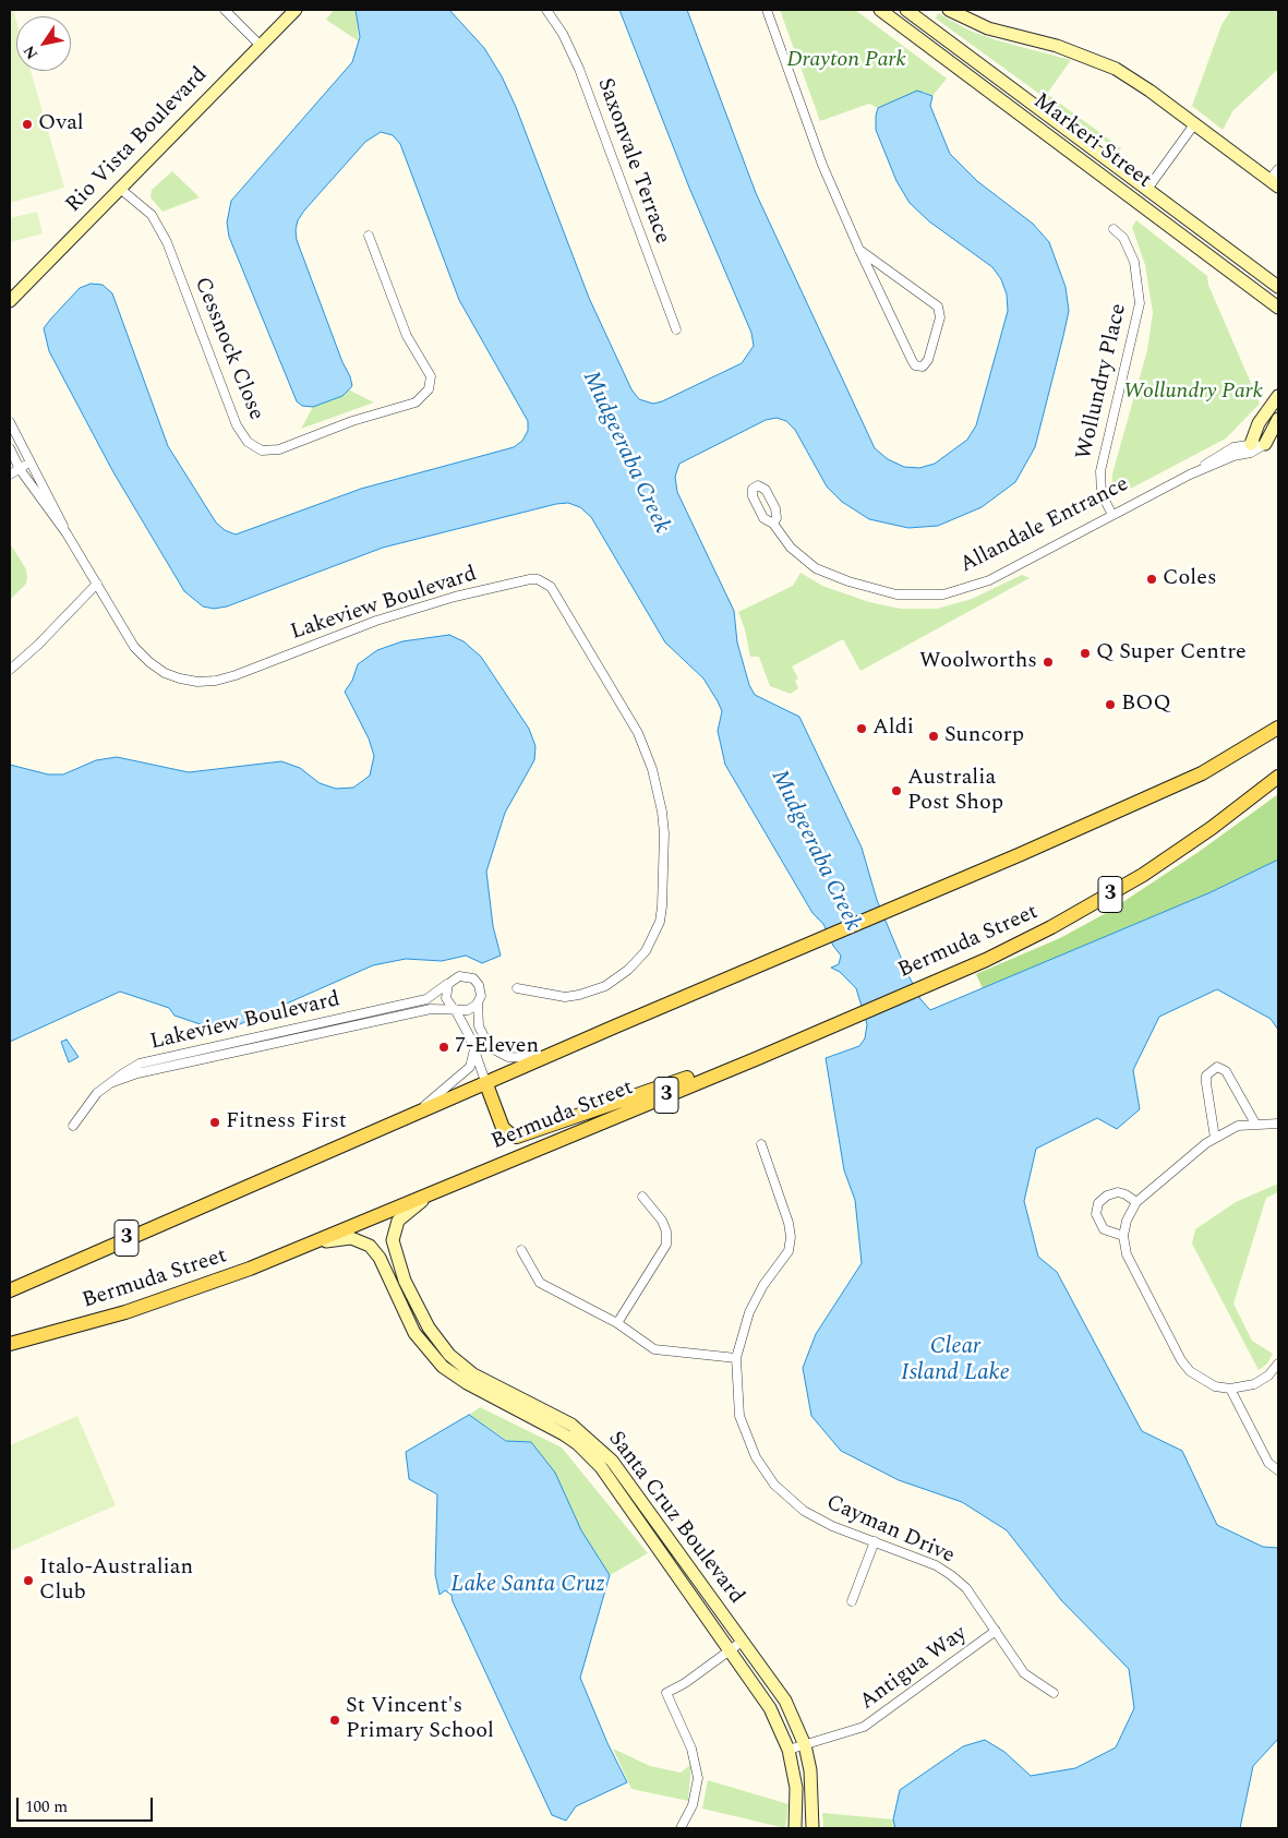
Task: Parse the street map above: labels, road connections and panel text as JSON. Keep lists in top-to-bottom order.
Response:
{
  "streets": {
    "main road": ["3", "Bermuda Street"],
    "street": [
      "Rio Vista Boulevard",
      "Markeri Street",
      "Saxonvale Terrace",
      "Cessnock Close",
      "Wollundry Place",
      "Allandale Entrance",
      "Lakeview Boulevard",
      "Santa Cruz Boulevard",
      "Cayman Drive",
      "Antigua Way"
    ]
  },
  "crossings": [
    ["Rio Vista Boulevard", "Cessnock Close"],
    ["Wollundry Place", "Allandale Entrance"],
    ["Bermuda Street", "Santa Cruz Boulevard"],
    ["Santa Cruz Boulevard", "Antigua Way"],
    ["Cayman Drive", "Antigua Way"]
  ],
  "water": ["Mudgeeraba Creek", "Clear Island Lake", "Lake Santa Cruz"],
  "parks": ["Drayton Park", "Wollundry Park"],
  "places": [
    "Oval",
    "Coles",
    "Q Super Centre",
    "Woolworths",
    "BOQ",
    "Aldi",
    "Suncorp",
    "Australia Post Shop",
    "7-Eleven",
    "Fitness First",
    "Italo-Australian Club",
    "St Vincent's Primary School"
  ],
  "scale_bar": "100 m",
  "north": "bottom left"
}
